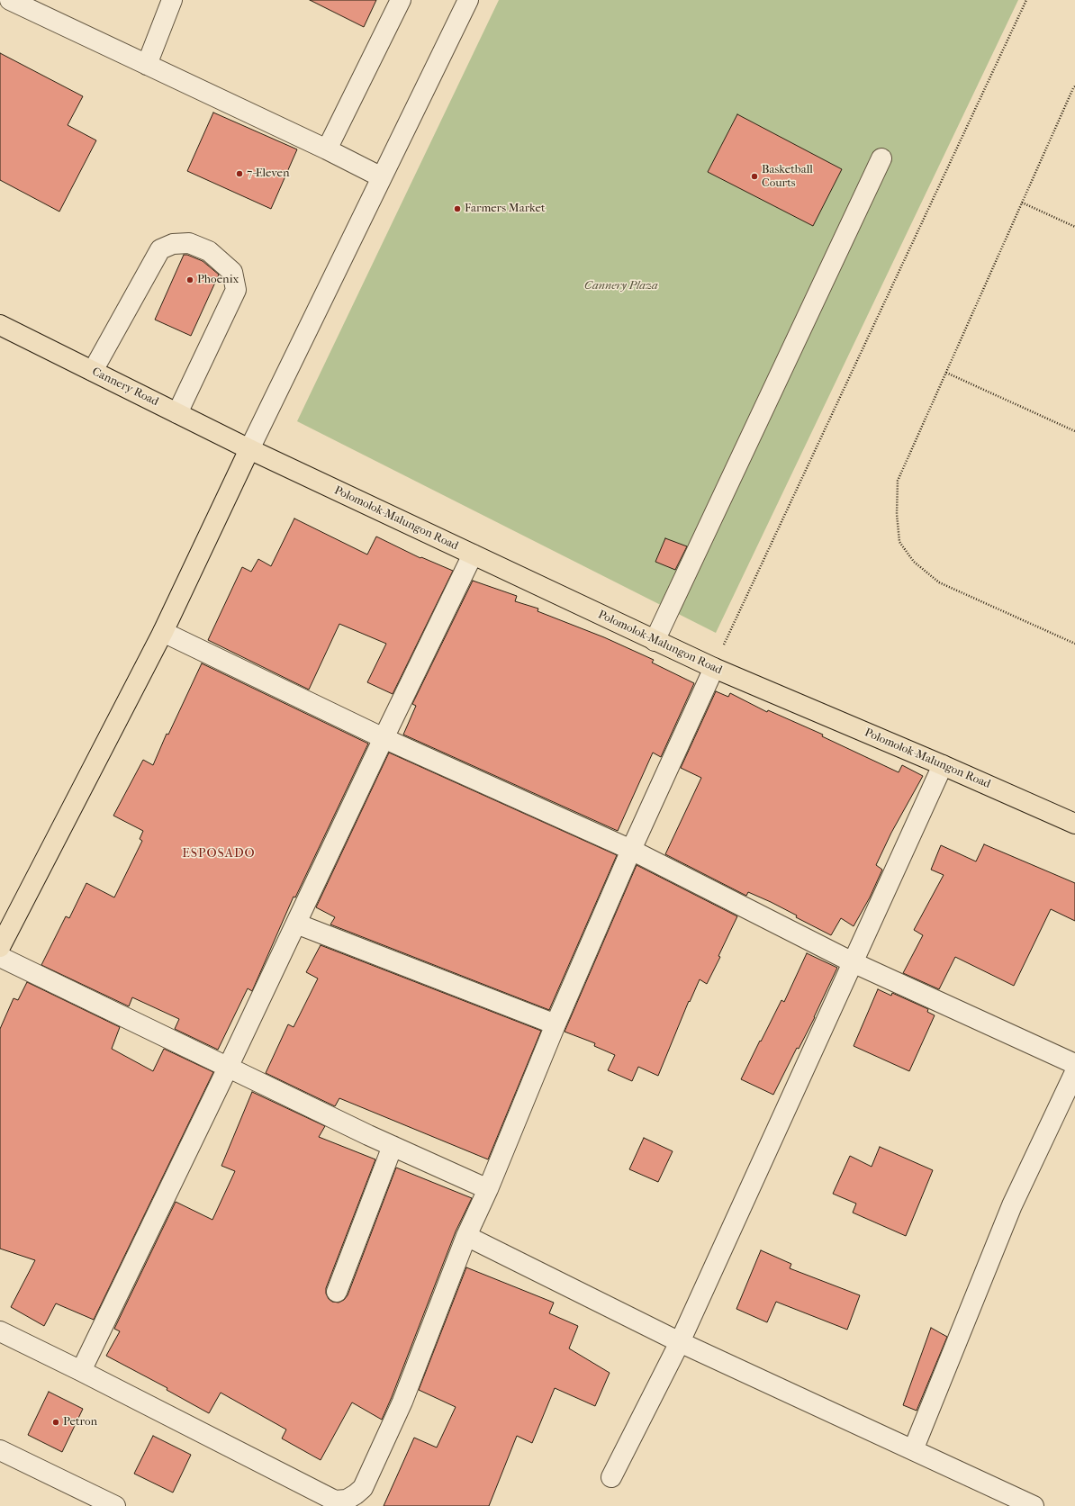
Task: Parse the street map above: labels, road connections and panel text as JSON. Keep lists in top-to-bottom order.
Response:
{
  "streets": {
    "main road": ["Cannery Road", "Polomolok-Malungon Road"]
  },
  "crossings": [
    ["Cannery Road", "Polomolok-Malungon Road"]
  ],
  "districts": ["ESPOSADO"],
  "parks": ["Cannery Plaza"],
  "places": [
    "7-Eleven",
    "Basketball Courts",
    "Farmers Market",
    "Phoenix",
    "Petron"
  ]
}
